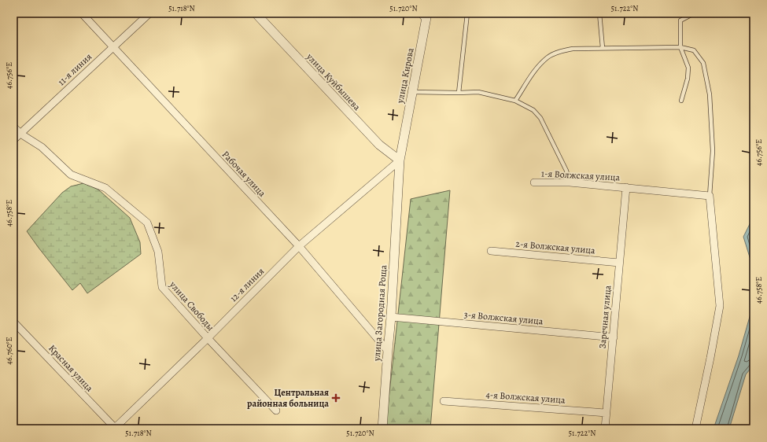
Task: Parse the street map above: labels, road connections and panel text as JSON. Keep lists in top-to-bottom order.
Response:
{
  "streets": {
    "street": [
      "11-я линия",
      "улица Кирова",
      "улица Куйбышева",
      "Рабочая улица",
      "1-я Волжская улица",
      "2-я Волжская улица",
      "12-я линия",
      "улица Свободы",
      "улица Загородная Роща",
      "Заречная улица",
      "3-я Волжская улица",
      "Красная улица",
      "4-я Волжская улица"
    ]
  },
  "crossings": [
    ["11-я линия", "Рабочая улица"],
    ["11-я линия", "улица Свободы"],
    ["улица Кирова", "улица Куйбышева"],
    ["улица Кирова", "12-я линия"],
    ["улица Кирова", "улица Загородная Роща"],
    ["улица Куйбышева", "12-я линия"],
    ["улица Куйбышева", "улица Загородная Роща"],
    ["Рабочая улица", "12-я линия"],
    ["Рабочая улица", "улица Загородная Роща"],
    ["1-я Волжская улица", "Заречная улица"],
    ["2-я Волжская улица", "Заречная улица"],
    ["12-я линия", "улица Свободы"],
    ["12-я линия", "улица Загородная Роща"],
    ["12-я линия", "Красная улица"],
    ["улица Загородная Роща", "3-я Волжская улица"],
    ["Заречная улица", "3-я Волжская улица"],
    ["Заречная улица", "4-я Волжская улица"]
  ],
  "places": {
    "health": ["Центральная районная больница"]
  },
  "coordinates": [
    "51.718°N",
    "51.720°N",
    "51.722°N",
    "46.756°E",
    "46.758°E",
    "46.760°E"
  ]
}
